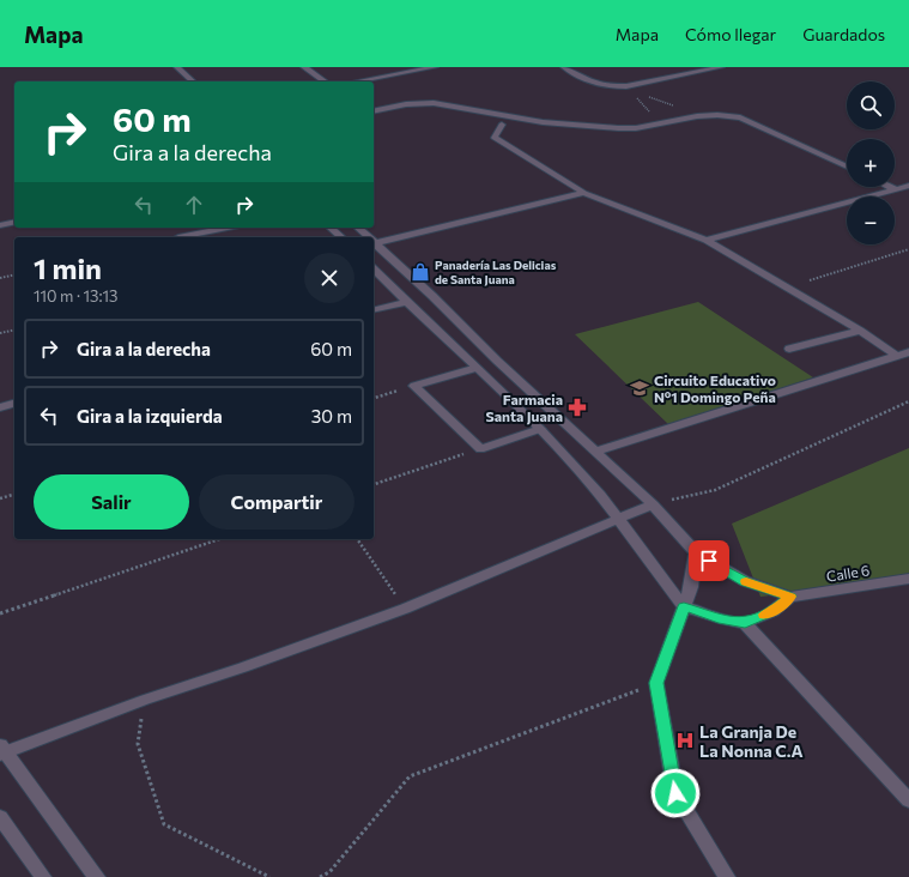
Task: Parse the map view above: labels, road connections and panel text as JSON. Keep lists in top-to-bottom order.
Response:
{
  "streets": {
    "street": ["Calle 6"]
  },
  "places": {
    "shop": ["Panadería Las Delicias de Santa Juana"],
    "school or university": ["Circuito Educativo Nº1 Domingo Peña"],
    "pharmacy": ["Farmacia Santa Juana"],
    "hospital": ["La Granja De La Nonna C.A"]
  },
  "page": {
    "header": "Mapa",
    "nav": ["Mapa", "Cómo llegar", "Guardados"],
    "map_buttons": ["+", "−"],
    "turn": ["60 m", "Gira a la derecha"],
    "heading": ["1 min", "110 m · 13:13"],
    "list": [
      {
        "name": "Gira a la derecha",
        "value": "60 m"
      },
      {
        "name": "Gira a la izquierda",
        "value": "30 m"
      }
    ],
    "buttons": ["Salir", "Compartir"]
  }
}
